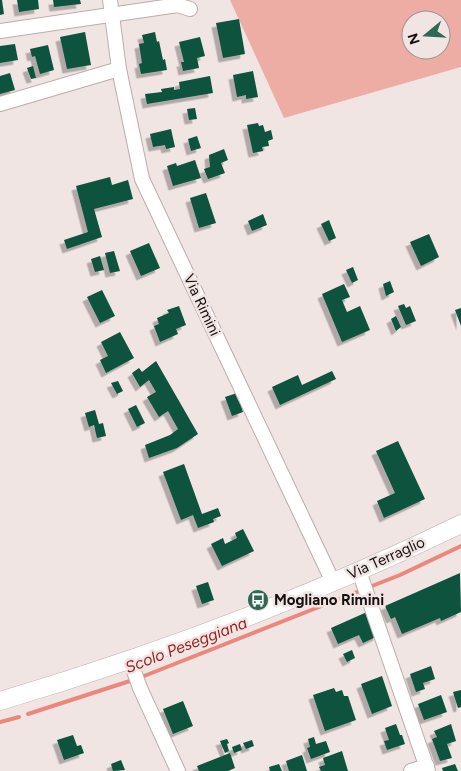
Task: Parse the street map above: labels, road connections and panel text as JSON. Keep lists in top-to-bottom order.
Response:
{
  "streets": {
    "main road": ["Via Terraglio"],
    "street": ["Via Rimini"]
  },
  "crossings": [
    ["Via Rimini", "Via Terraglio"]
  ],
  "water": ["Scolo Peseggiana"],
  "places": {
    "bus stop": ["Mogliano Rimini"]
  },
  "north": "left"
}
